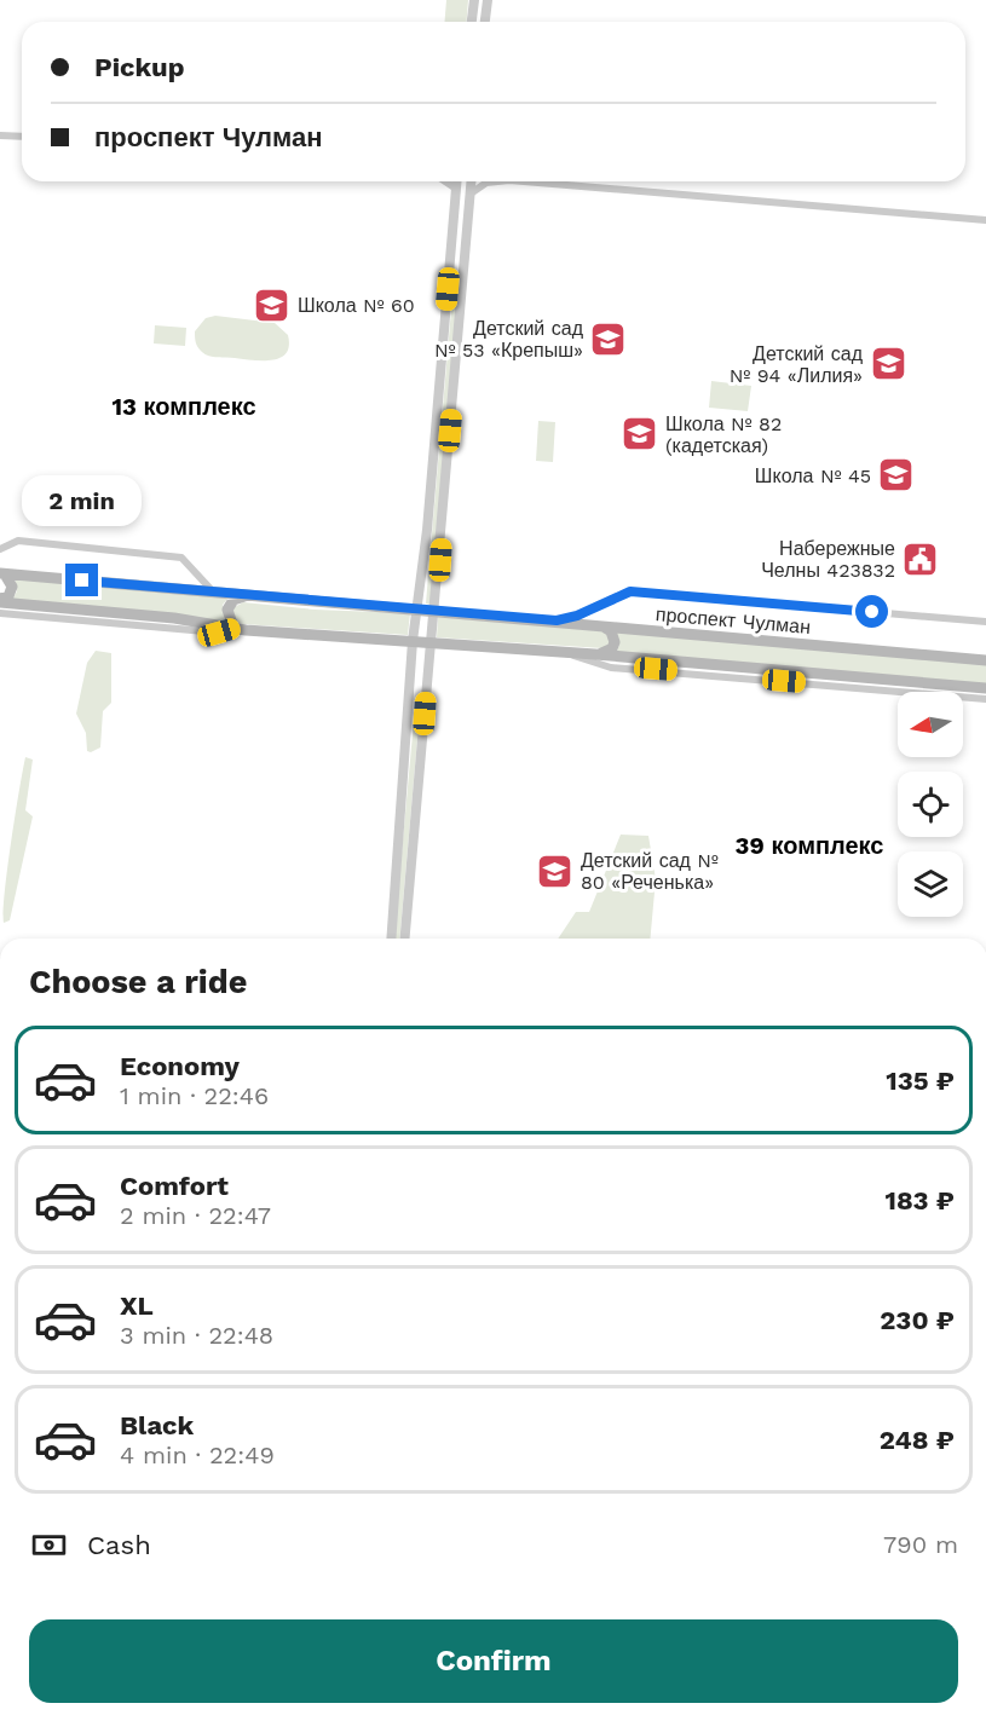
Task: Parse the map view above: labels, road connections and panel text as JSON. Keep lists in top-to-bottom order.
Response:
{
  "streets": {
    "main road": ["проспект Чулман"]
  },
  "districts": ["13 комплекс", "39 комплекс"],
  "places": {
    "school or university": [
      "Школа № 60",
      "Детский сад № 53 «Крепыш»",
      "Детский сад № 94 «Лилия»",
      "Школа № 82 (кадетская)",
      "Школа № 45",
      "Детский сад № 80 «Реченька»"
    ],
    "public building": ["Набережные Челны 423832"]
  },
  "north": "left",
  "page": {
    "banner": ["Pickup", "проспект Чулман"],
    "bubble": "2 min",
    "heading": "Choose a ride",
    "list": [
      {
        "name": "Economy",
        "note": "1 min · 22:46",
        "value": "135 ₽"
      },
      {
        "name": "Comfort",
        "note": "2 min · 22:47",
        "value": "183 ₽"
      },
      {
        "name": "XL",
        "note": "3 min · 22:48",
        "value": "230 ₽"
      },
      {
        "name": "Black",
        "note": "4 min · 22:49",
        "value": "248 ₽"
      }
    ],
    "pay": ["Cash", "790 m"],
    "buttons": "Confirm"
  }
}
